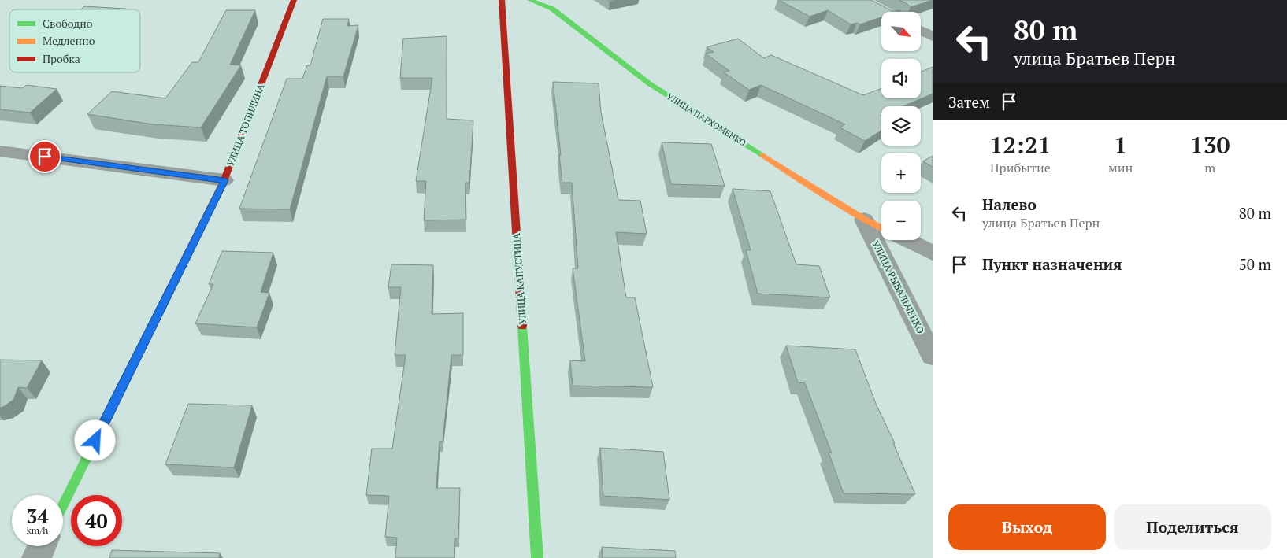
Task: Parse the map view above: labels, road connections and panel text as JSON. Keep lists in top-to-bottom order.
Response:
{
  "streets": {
    "street": [
      "УЛИЦА ПАРХОМЕНКО",
      "УЛИЦА ТОПИЛИНА",
      "УЛИЦА КАПУСТИНА",
      "УЛИЦА РЫБАЛЬЧЕНКО"
    ]
  },
  "crossings": [
    ["УЛИЦА ПАРХОМЕНКО", "УЛИЦА РЫБАЛЬЧЕНКО"]
  ],
  "legend": ["Свободно", "Медленно", "Пробка"],
  "north": "bottom right",
  "page": {
    "turn": ["80 m", "улица Братьев Перн"],
    "map_buttons": ["+", "−"],
    "then": "Затем",
    "eta": [
      "12:21",
      "Прибытие",
      "1",
      "мин",
      "130",
      "m"
    ],
    "list": [
      {
        "name": "Налево",
        "note": "улица Братьев Перн",
        "value": "80 m"
      },
      {
        "name": "Пункт назначения",
        "value": "50 m"
      }
    ],
    "speed": "34 km/h",
    "limit": "40",
    "buttons": ["Выход", "Поделиться"]
  }
}
